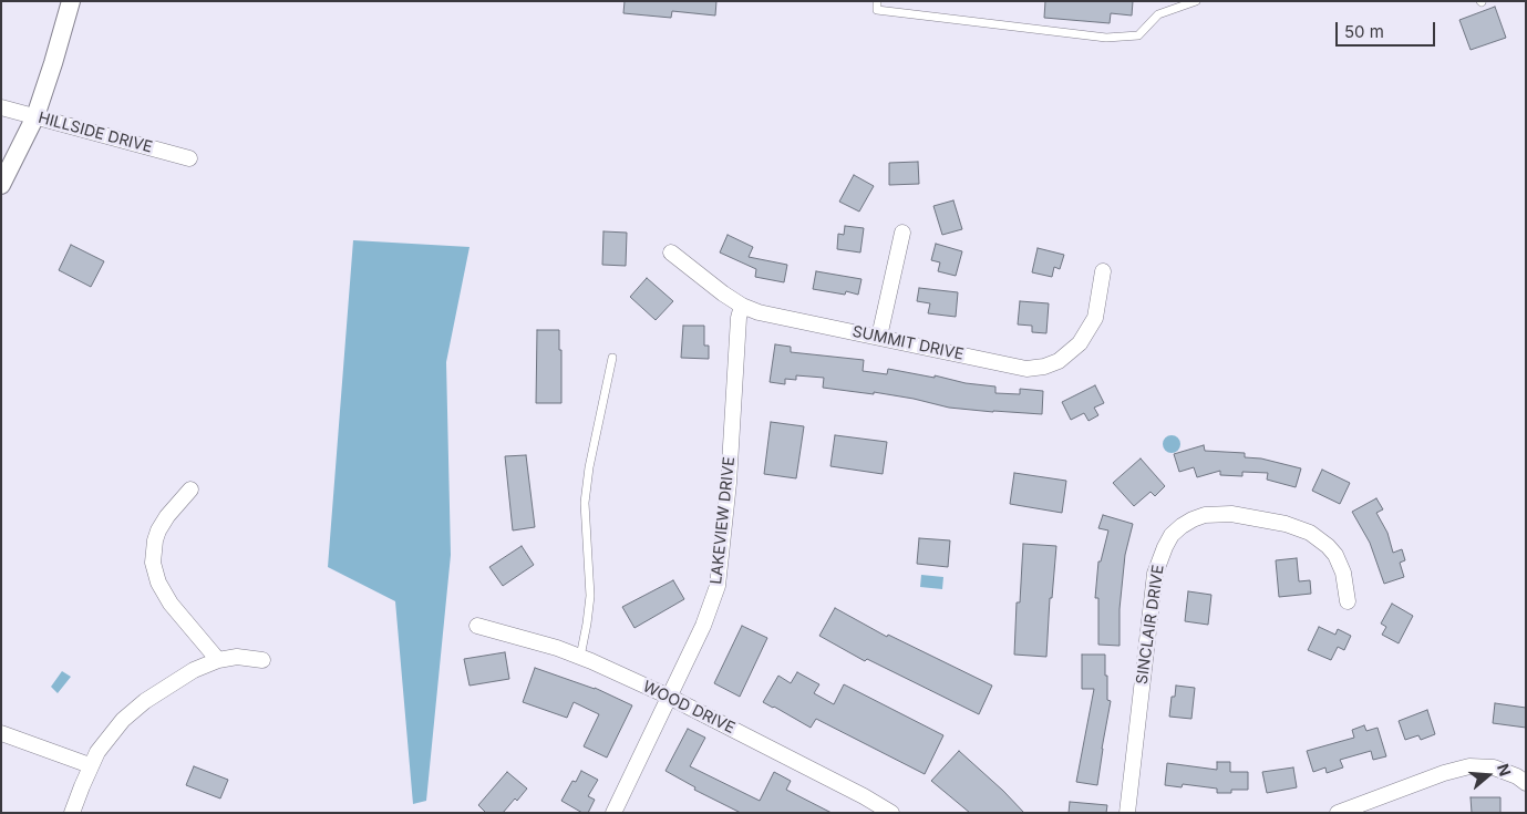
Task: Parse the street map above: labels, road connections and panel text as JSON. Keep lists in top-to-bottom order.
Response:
{
  "streets": {
    "street": [
      "HILLSIDE DRIVE",
      "SUMMIT DRIVE",
      "LAKEVIEW DRIVE",
      "SINCLAIR DRIVE",
      "WOOD DRIVE"
    ]
  },
  "crossings": [
    ["SUMMIT DRIVE", "LAKEVIEW DRIVE"],
    ["LAKEVIEW DRIVE", "WOOD DRIVE"]
  ],
  "scale_bar": "50 m",
  "north": "right"
}
